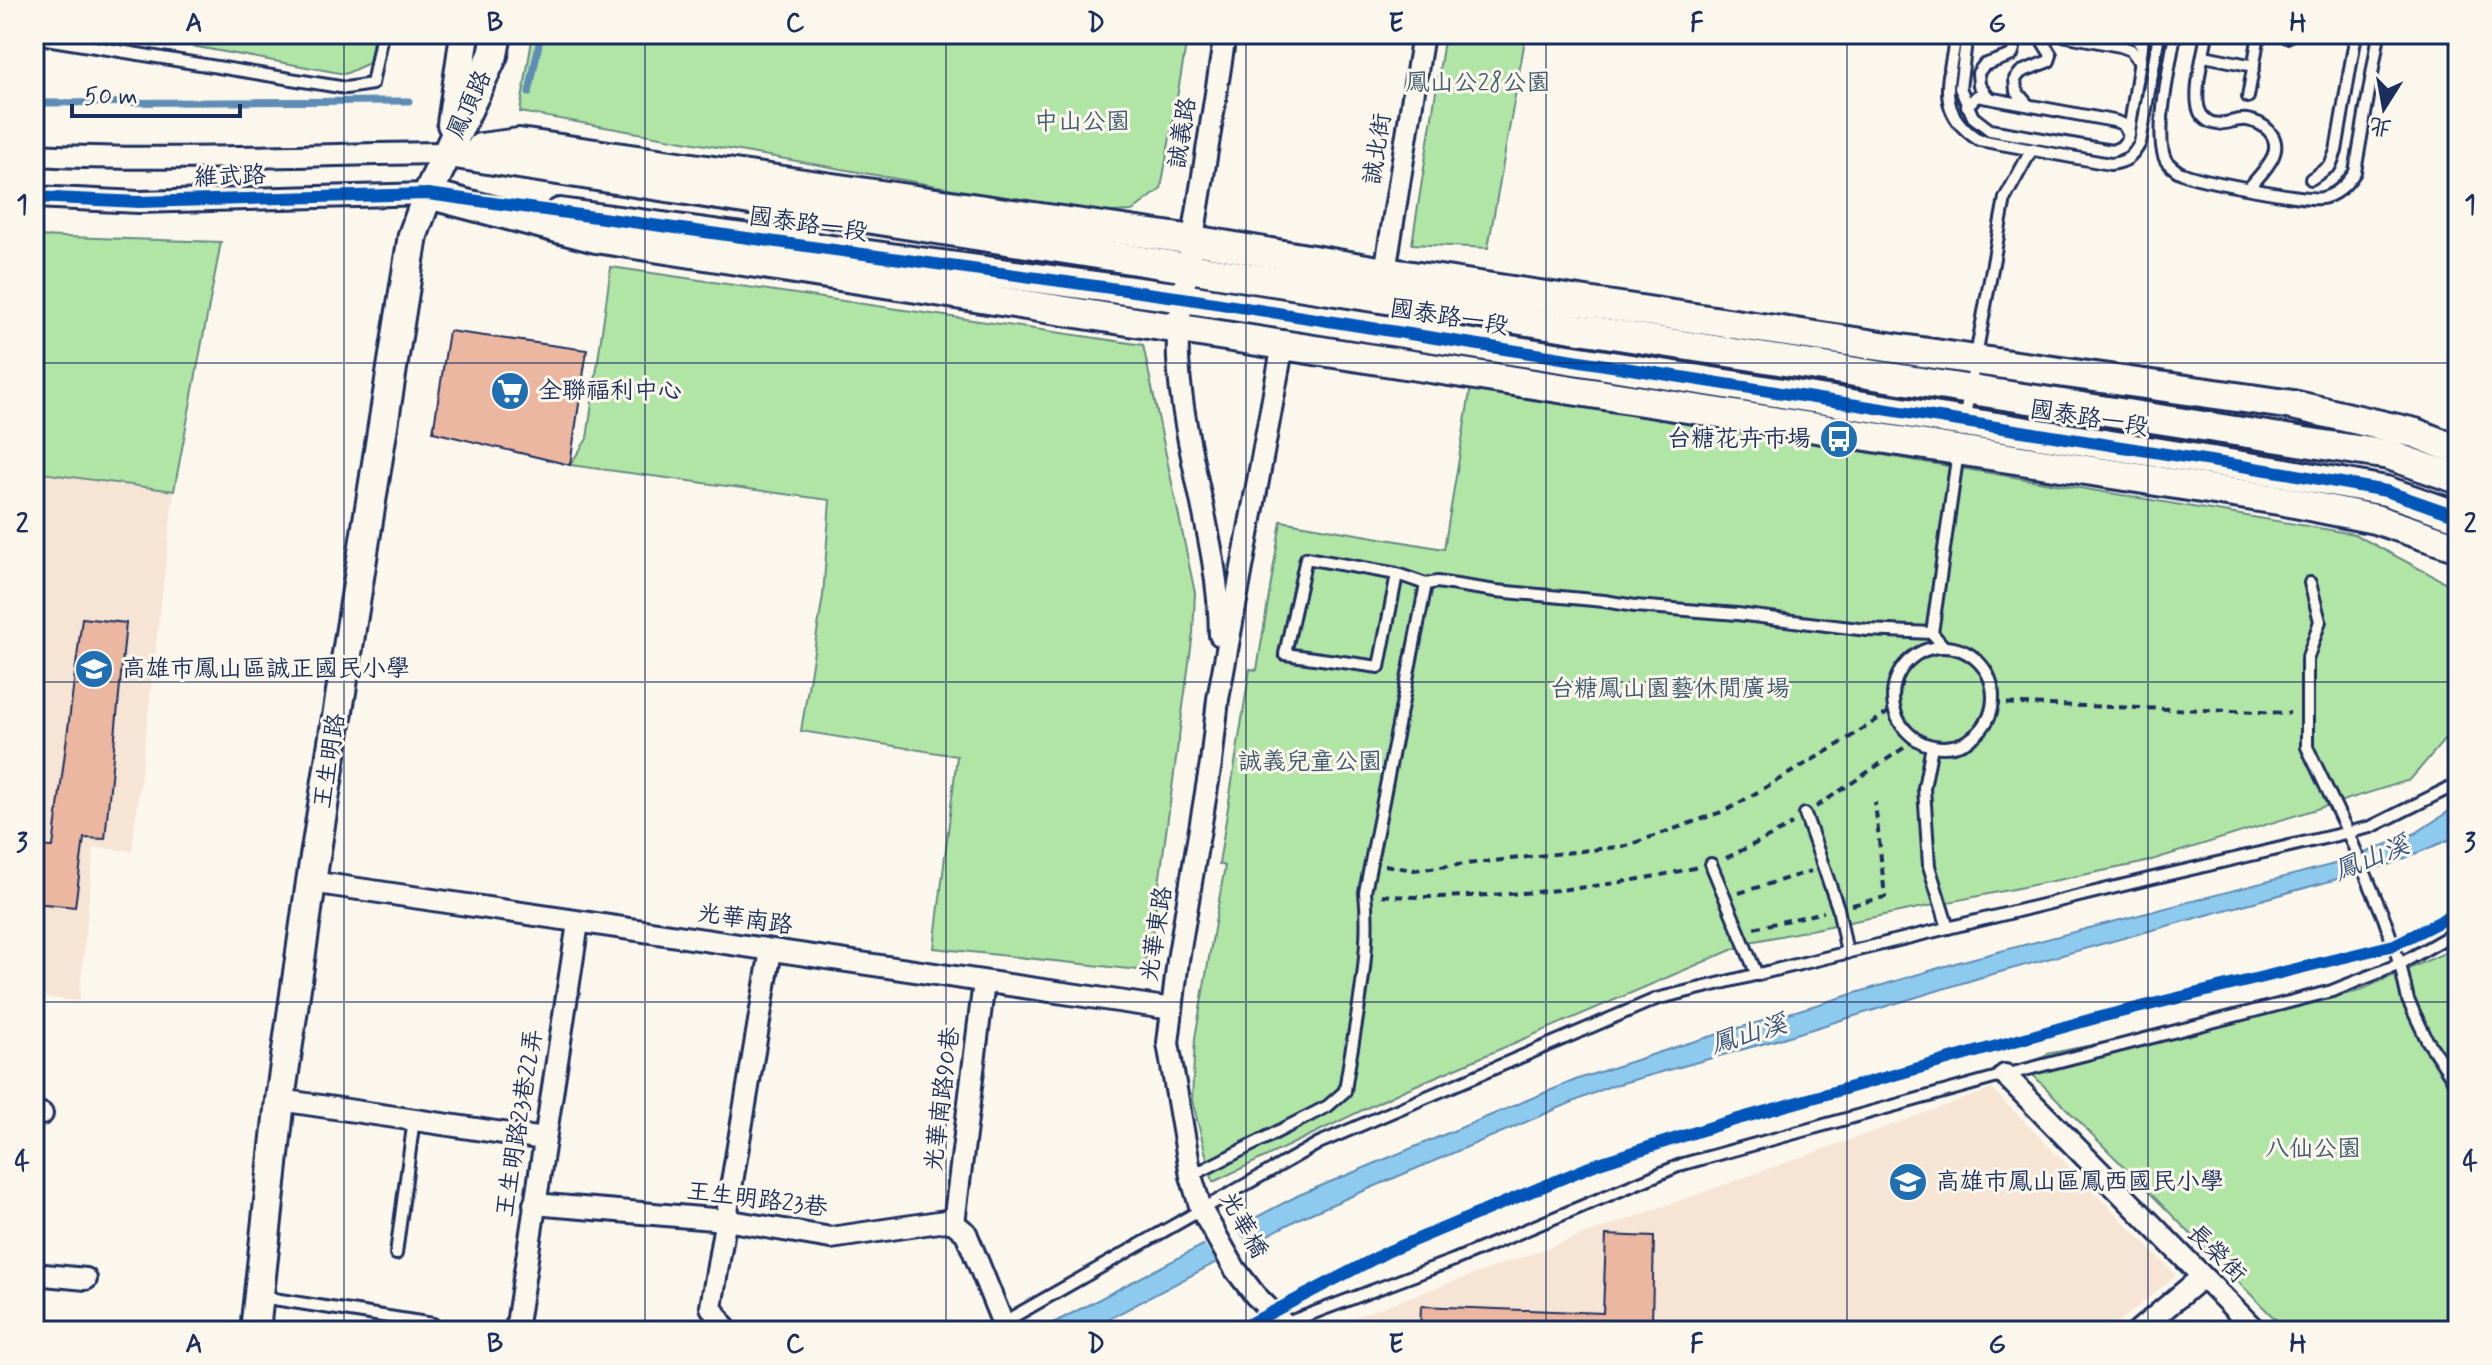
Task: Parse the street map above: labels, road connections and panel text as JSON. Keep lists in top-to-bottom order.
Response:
{
  "streets": {
    "street": [
      "鳳頂路",
      "誠義路",
      "誠北街",
      "維武路",
      "國泰路一段",
      "王生明路",
      "光華南路",
      "光華東路",
      "光華南路90巷",
      "王生明路23巷22弄",
      "王生明路23巷",
      "光華橋",
      "長榮街"
    ]
  },
  "crossings": [
    ["鳳頂路", "維武路"],
    ["鳳頂路", "國泰路一段"],
    ["鳳頂路", "王生明路"],
    ["誠義路", "國泰路一段"],
    ["誠義路", "光華東路"],
    ["誠北街", "國泰路一段"],
    ["維武路", "國泰路一段"],
    ["維武路", "王生明路"],
    ["國泰路一段", "王生明路"],
    ["國泰路一段", "光華東路"],
    ["王生明路", "光華南路"],
    ["光華南路", "光華東路"],
    ["光華南路", "光華南路90巷"],
    ["光華南路", "王生明路23巷22弄"],
    ["光華東路", "光華橋"],
    ["光華南路90巷", "王生明路23巷"],
    ["王生明路23巷22弄", "王生明路23巷"]
  ],
  "water": ["鳳山溪"],
  "parks": [
    "鳳山公28公園",
    "中山公園",
    "台糖鳳山園藝休閒廣場",
    "誠義兒童公園",
    "八仙公園"
  ],
  "places": {
    "supermarket": ["全聯福利中心"],
    "bus stop": ["台糖花卉市場"],
    "school or university": ["高雄市鳳山區誠正國民小學", "高雄市鳳山區鳳西國民小學"]
  },
  "scale_bar": "50 m",
  "north": "bottom",
  "grid": {
    "columns": [
      "A",
      "B",
      "C",
      "D",
      "E",
      "F",
      "G",
      "H"
    ],
    "rows": [
      "1",
      "2",
      "3",
      "4"
    ]
  }
}
